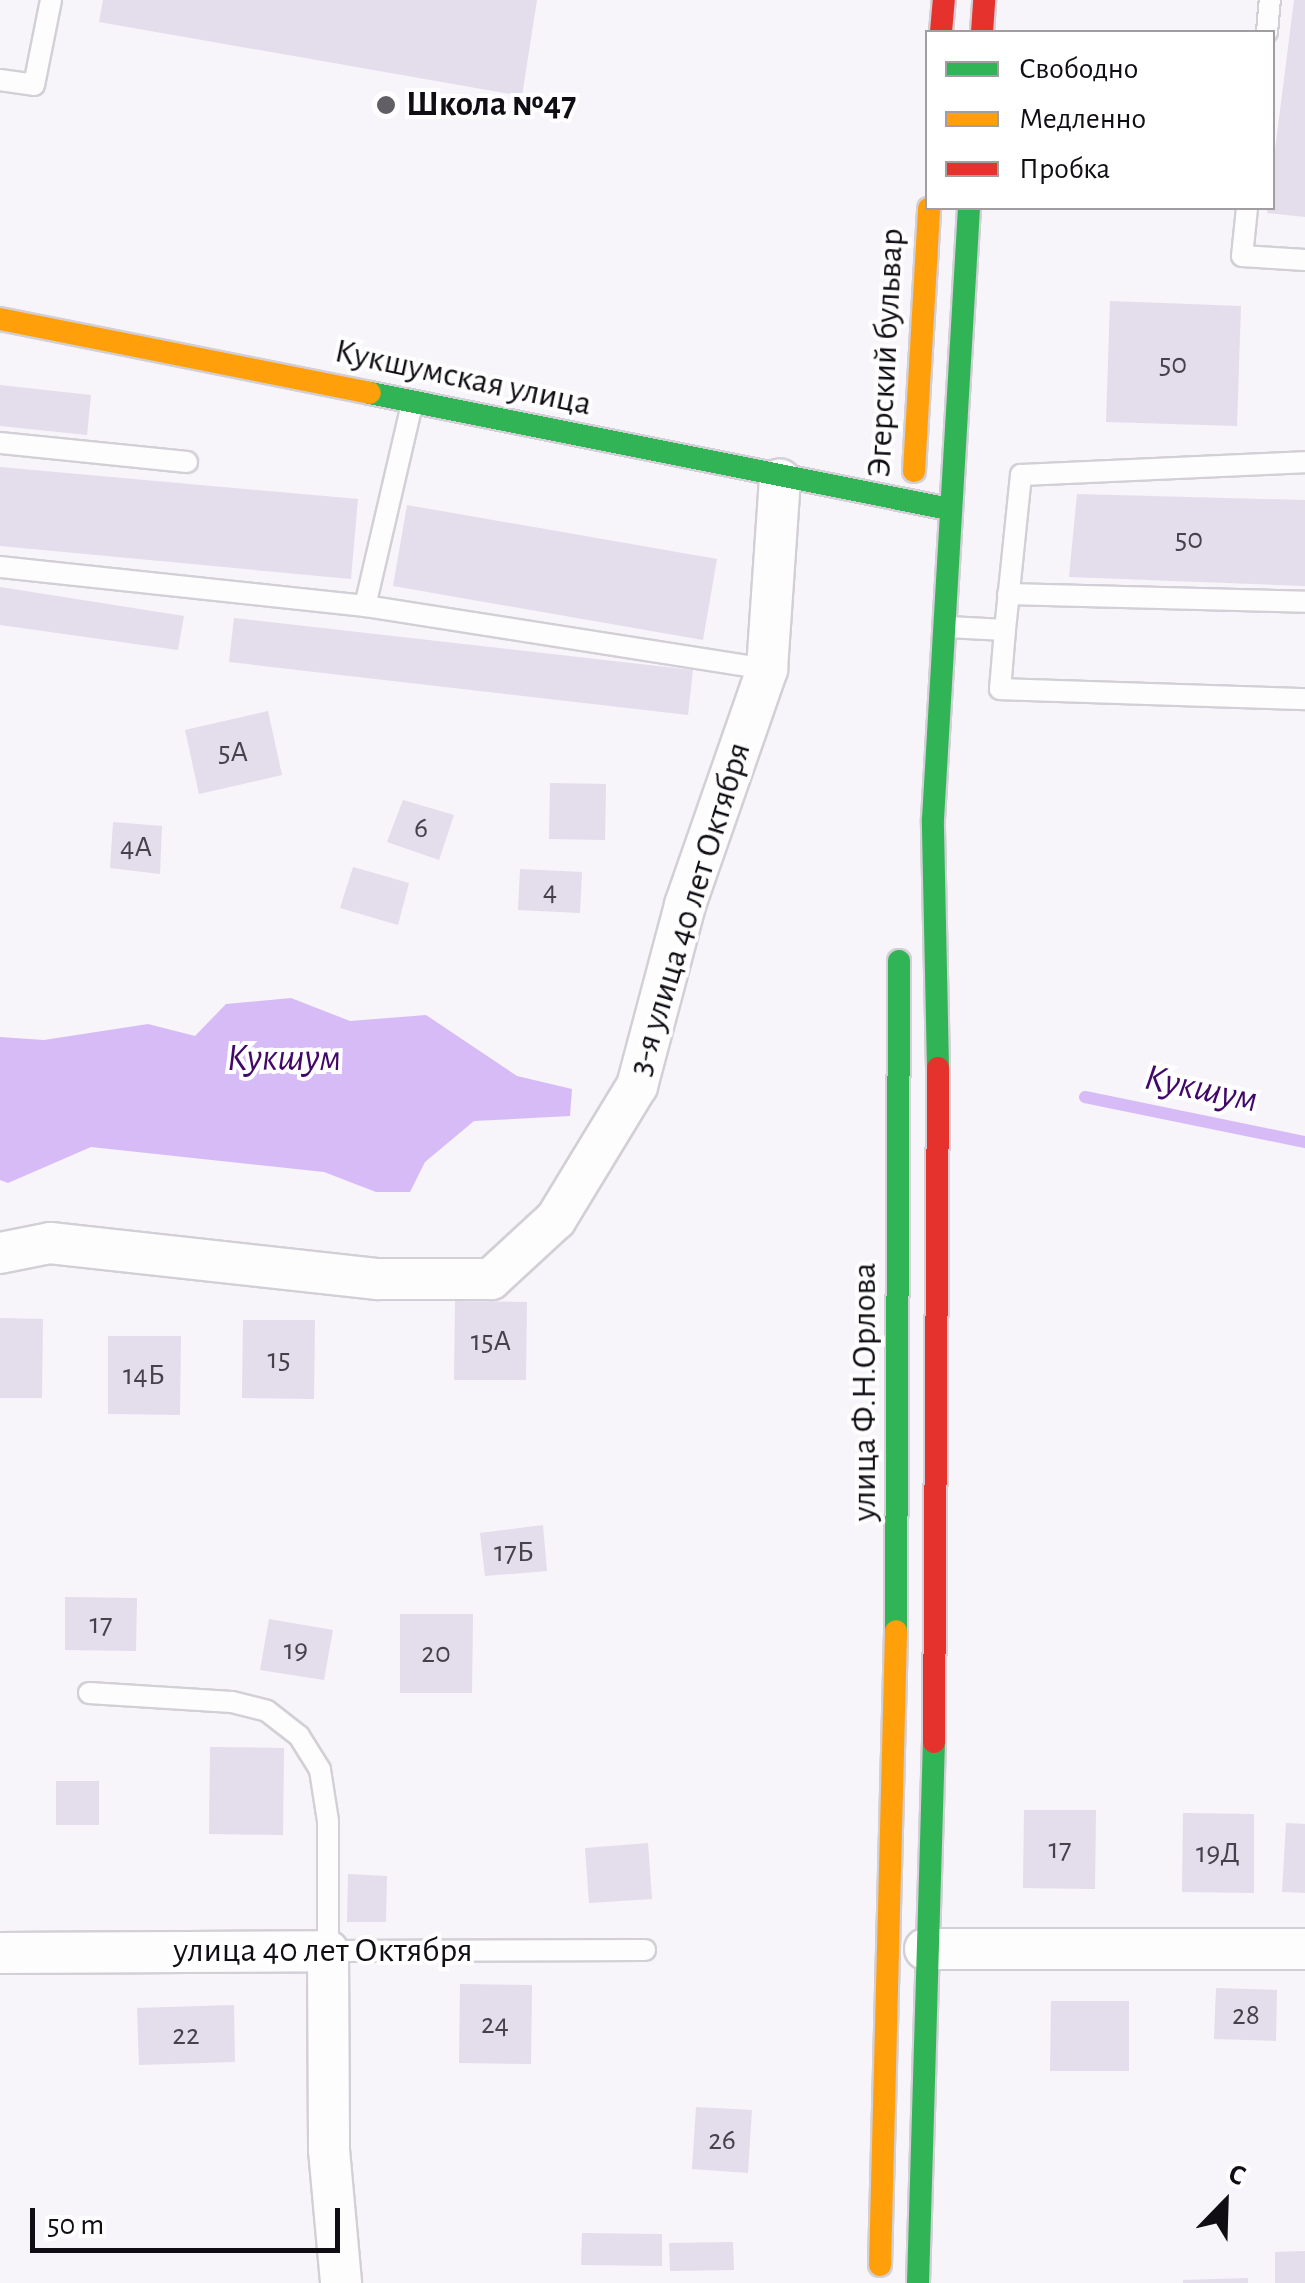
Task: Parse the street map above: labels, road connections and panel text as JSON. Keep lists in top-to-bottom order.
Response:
{
  "streets": {
    "main road": ["Эгерский бульвар", "Кукшумская улица", "улица Ф.Н.Орлова"],
    "street": ["3-я улица 40 лет Октября", "улица 40 лет Октября"]
  },
  "crossings": [
    ["Эгерский бульвар", "Кукшумская улица"],
    ["Эгерский бульвар", "улица Ф.Н.Орлова"],
    ["Кукшумская улица", "3-я улица 40 лет Октября"],
    ["Кукшумская улица", "улица Ф.Н.Орлова"]
  ],
  "water": ["Кукшум"],
  "places": ["Школа №47"],
  "house_numbers": [
    "50",
    "50",
    "5А",
    "6",
    "4А",
    "4",
    "15А",
    "15",
    "14Б",
    "17Б",
    "17",
    "19",
    "20",
    "17",
    "19Д",
    "28",
    "24",
    "22",
    "26"
  ],
  "legend": ["Свободно", "Медленно", "Пробка"],
  "scale_bar": "50 m",
  "north": "top right"
}
